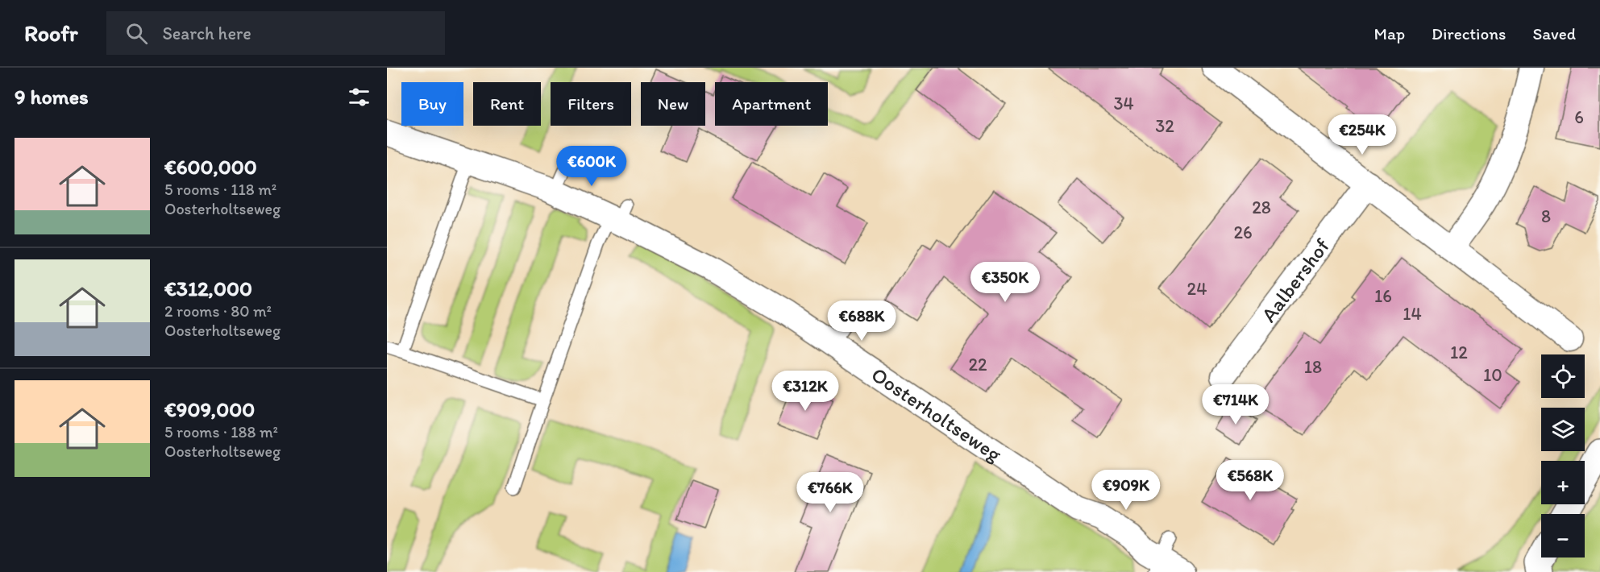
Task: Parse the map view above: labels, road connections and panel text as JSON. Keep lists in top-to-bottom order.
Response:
{
  "streets": {
    "street": ["Aalbershof", "Oosterholtseweg"]
  },
  "house_numbers": [
    "34",
    "6",
    "32",
    "28",
    "8",
    "26",
    "24",
    "16",
    "14",
    "12",
    "22",
    "18",
    "10"
  ],
  "page": {
    "header": "Roofr",
    "search": "Search here",
    "nav": ["Map", "Directions", "Saved"],
    "heading": "9 homes",
    "chip": [
      "Buy",
      "Rent",
      "Filters",
      "New",
      "Apartment"
    ],
    "price": [
      "€254K",
      "€600K",
      "€350K",
      "€688K",
      "€312K",
      "€714K",
      "€568K",
      "€909K",
      "€766K"
    ],
    "list": [
      {
        "name": "€600,000",
        "note": "5 rooms · 118 m² · Oosterholtseweg"
      },
      {
        "name": "€312,000",
        "note": "2 rooms · 80 m² · Oosterholtseweg"
      },
      {
        "name": "€909,000",
        "note": "5 rooms · 188 m² · Oosterholtseweg"
      }
    ],
    "map_buttons": ["+", "−"]
  }
}
